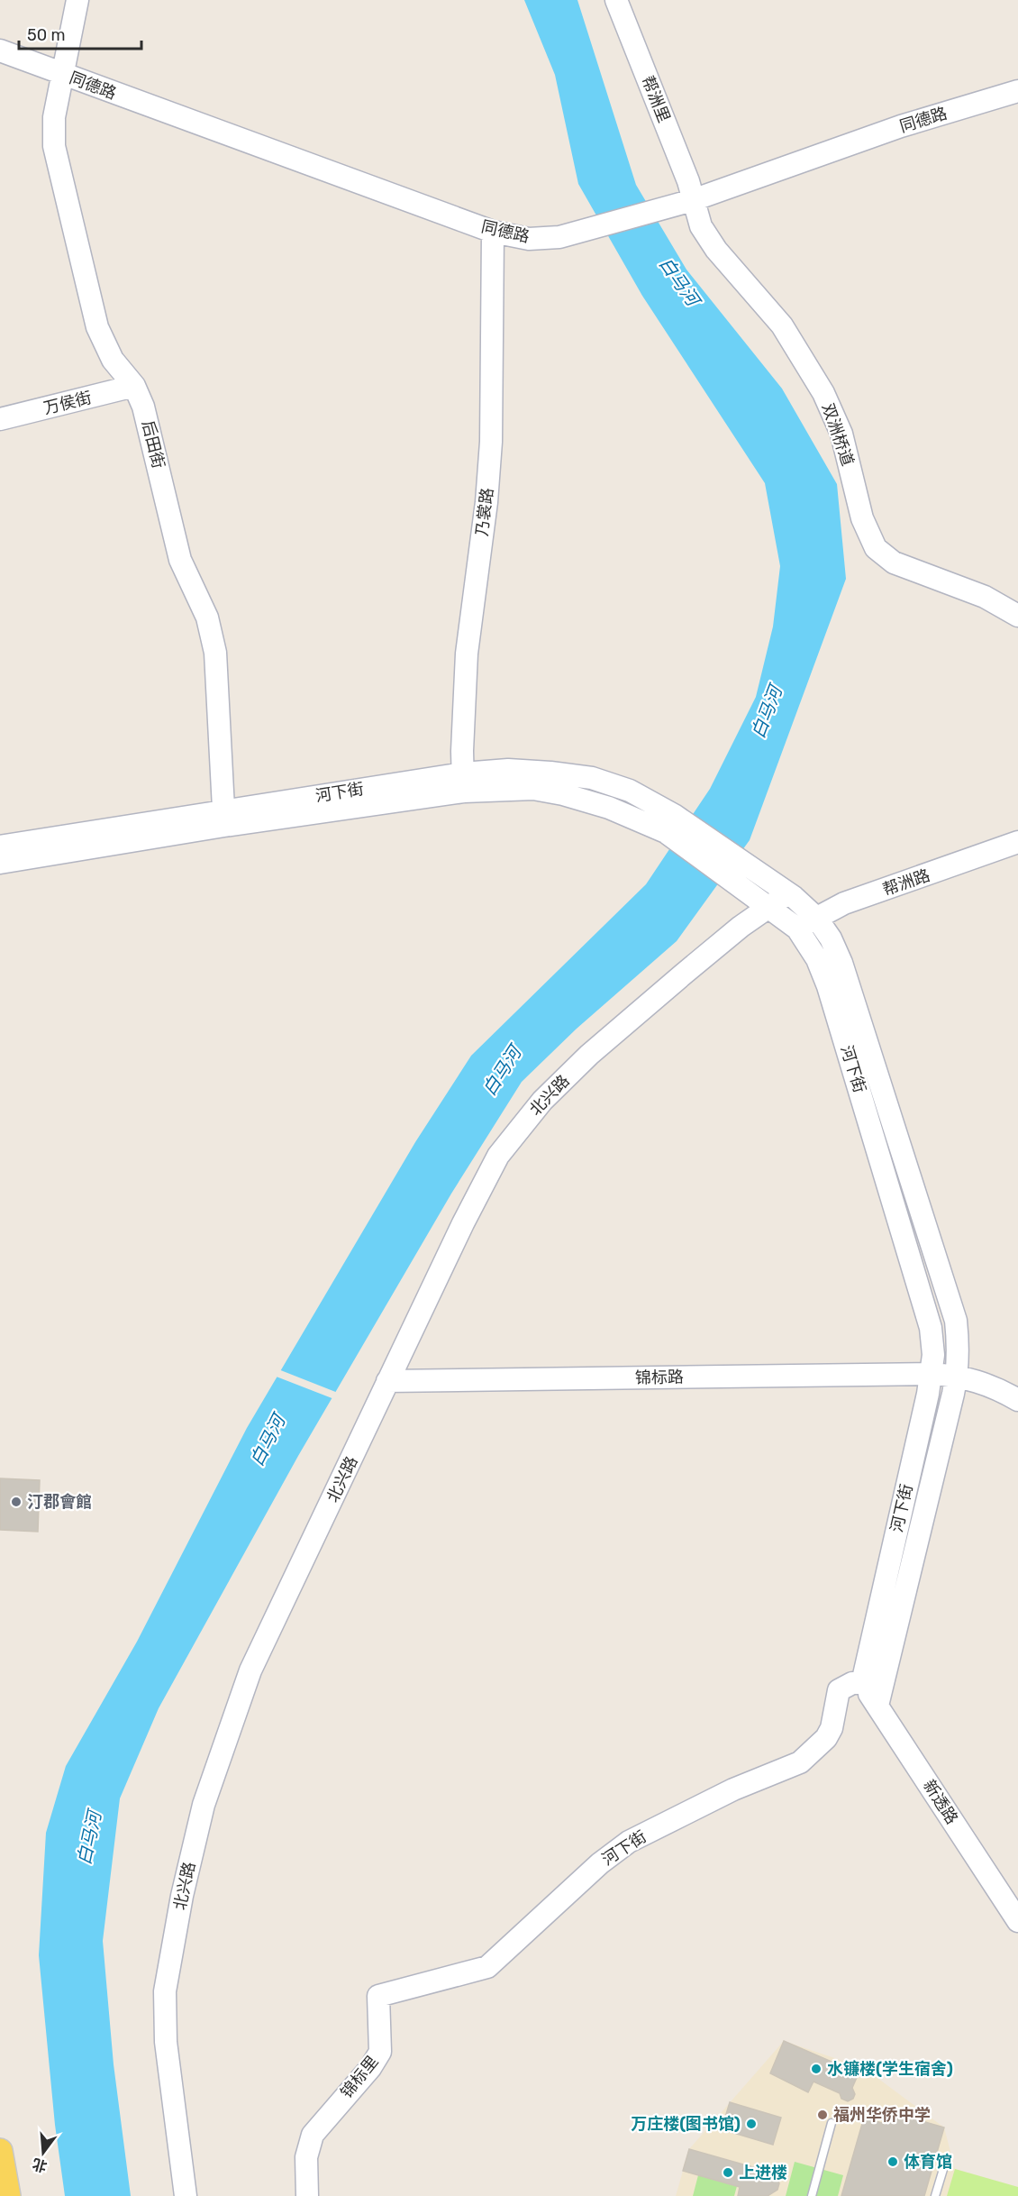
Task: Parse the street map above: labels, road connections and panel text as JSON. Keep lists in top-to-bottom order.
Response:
{
  "streets": {
    "street": [
      "同德路",
      "帮洲里",
      "万侯街",
      "双洲桥道",
      "后田街",
      "乃裳路",
      "河下街",
      "帮洲路",
      "北兴路",
      "锦标路",
      "新透路",
      "锦标里"
    ]
  },
  "crossings": [
    ["同德路", "帮洲里"],
    ["同德路", "双洲桥道"],
    ["同德路", "后田街"],
    ["同德路", "乃裳路"],
    ["帮洲里", "双洲桥道"],
    ["万侯街", "后田街"],
    ["后田街", "河下街"],
    ["乃裳路", "河下街"],
    ["河下街", "帮洲路"],
    ["河下街", "北兴路"],
    ["河下街", "锦标路"],
    ["河下街", "新透路"],
    ["河下街", "锦标里"],
    ["北兴路", "锦标路"]
  ],
  "water": ["白马河"],
  "places": [
    "汀郡會館",
    "水镰楼(学生宿舍)",
    "福州华侨中学",
    "万庄楼(图书馆)",
    "体育馆",
    "上进楼"
  ],
  "scale_bar": "50 m",
  "north": "bottom"
}
